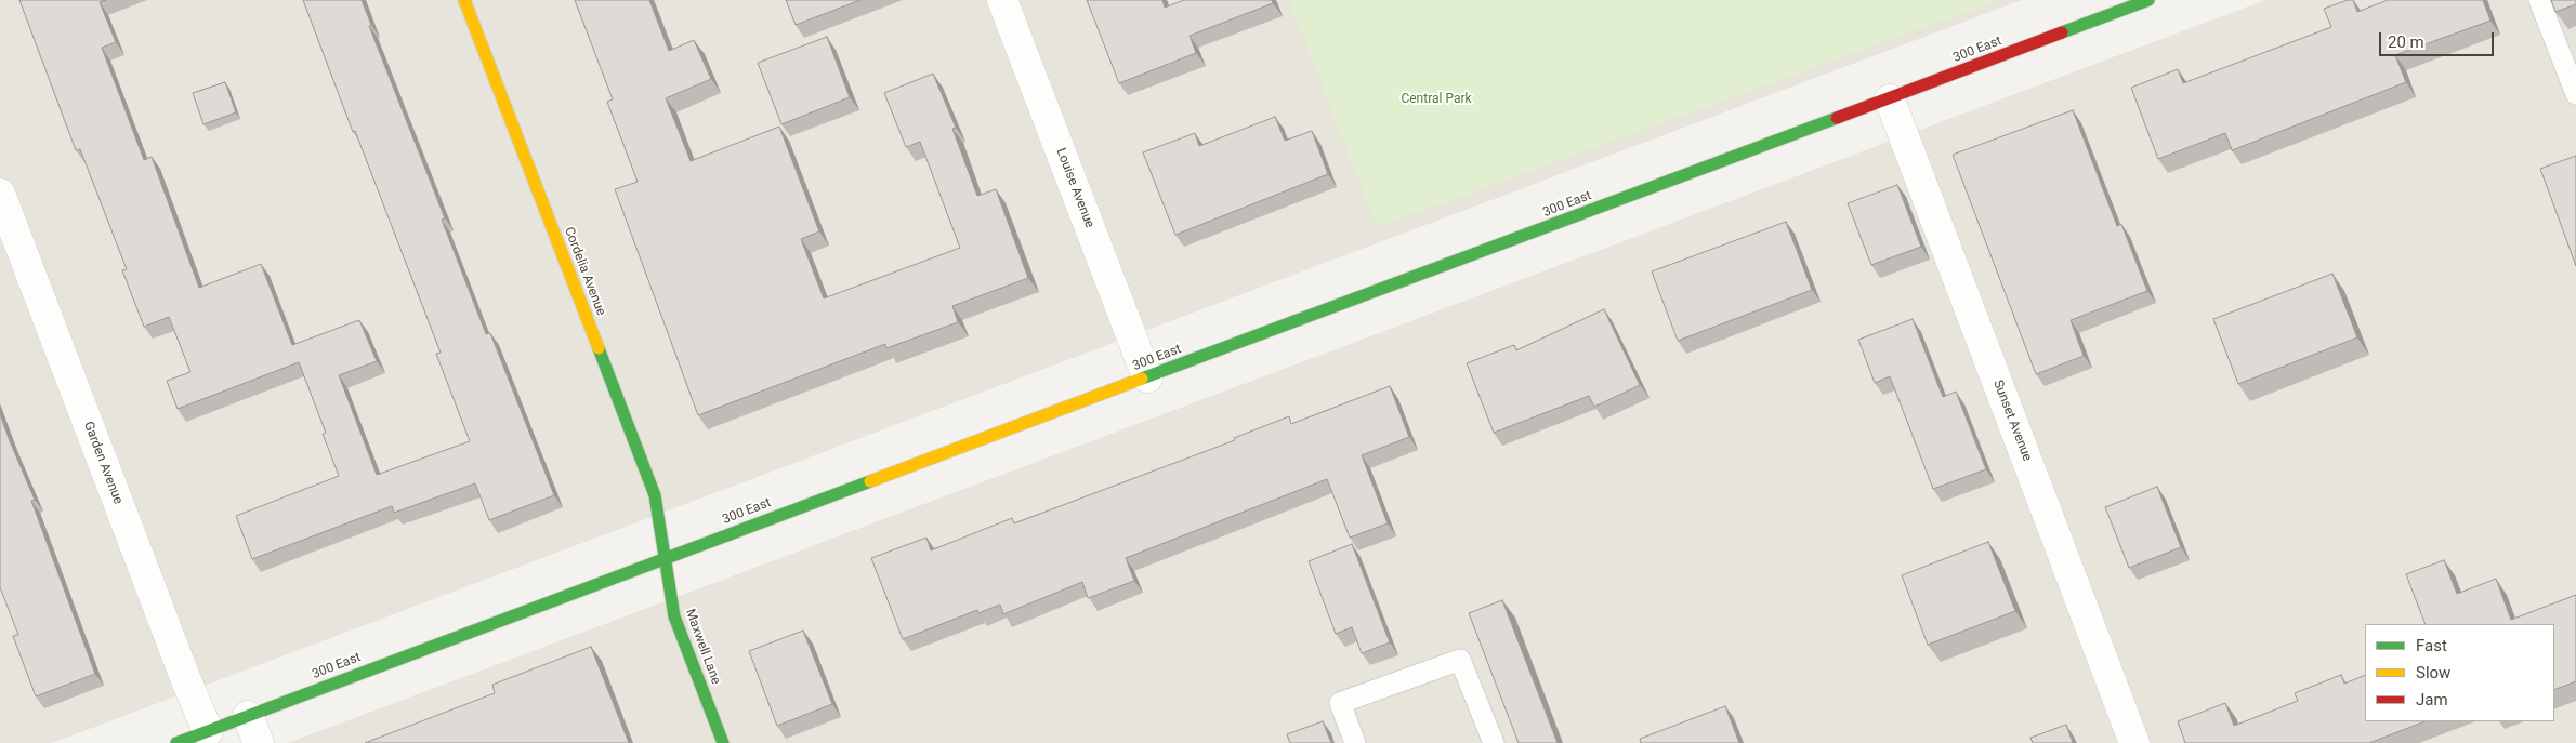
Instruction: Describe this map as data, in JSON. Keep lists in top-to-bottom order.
{
  "streets": {
    "street": [
      "300 East",
      "Louise Avenue",
      "Cordelia Avenue",
      "Sunset Avenue",
      "Garden Avenue",
      "Maxwell Lane"
    ]
  },
  "crossings": [
    ["300 East", "Louise Avenue"],
    ["300 East", "Cordelia Avenue"],
    ["300 East", "Sunset Avenue"],
    ["300 East", "Garden Avenue"],
    ["300 East", "Maxwell Lane"],
    ["Cordelia Avenue", "Maxwell Lane"]
  ],
  "parks": ["Central Park"],
  "legend": ["Fast", "Slow", "Jam"],
  "scale_bar": "20 m"
}
